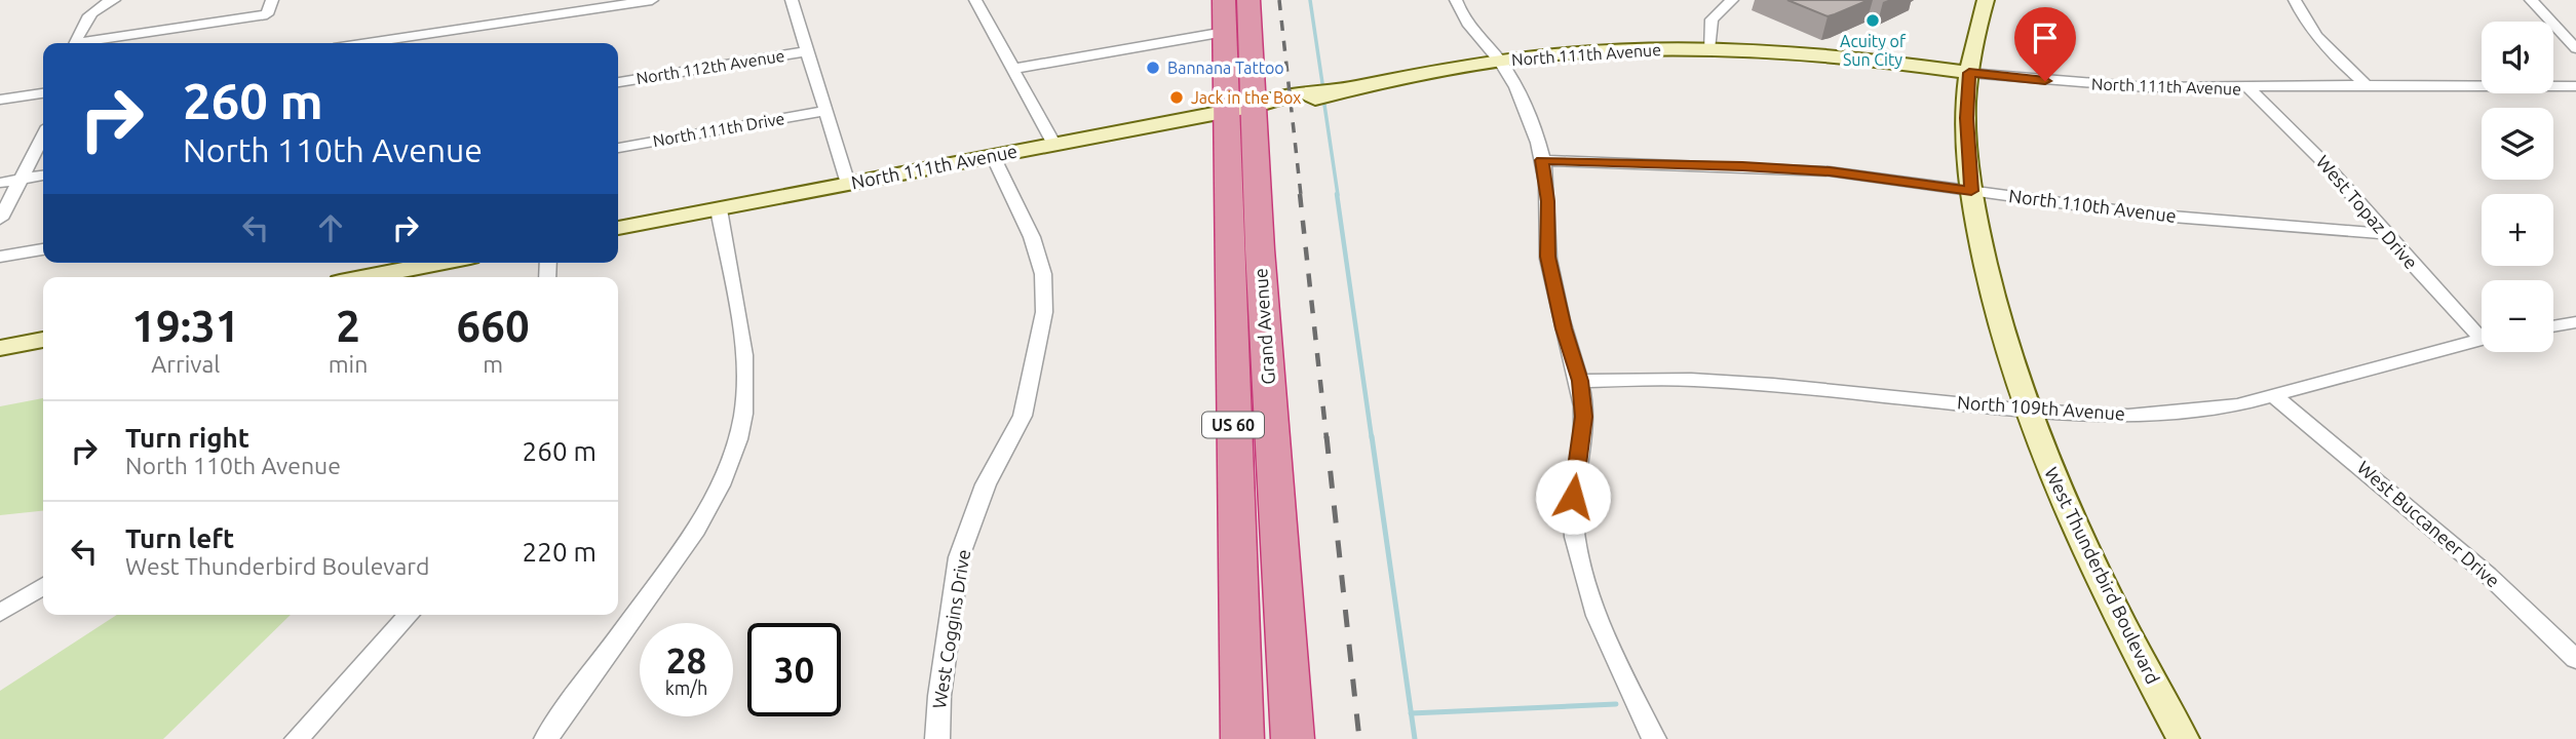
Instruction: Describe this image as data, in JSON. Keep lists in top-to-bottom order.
{
  "streets": {
    "highway": ["Grand Avenue", "US 60"],
    "street": [
      "North 111th Avenue",
      "North 112th Avenue",
      "North 111th Drive",
      "North 110th Avenue",
      "West Topaz Drive",
      "North 109th Avenue",
      "West Buccaneer Drive",
      "West Thunderbird Boulevard",
      "West Coggins Drive"
    ]
  },
  "crossings": [
    ["North 111th Avenue", "West Topaz Drive"],
    ["North 111th Avenue", "Grand Avenue"],
    ["North 111th Avenue", "West Thunderbird Boulevard"],
    ["North 111th Avenue", "West Coggins Drive"],
    ["North 110th Avenue", "West Topaz Drive"],
    ["North 110th Avenue", "West Thunderbird Boulevard"],
    ["North 109th Avenue", "West Buccaneer Drive"],
    ["North 109th Avenue", "West Thunderbird Boulevard"]
  ],
  "places": ["Acuity of Sun City", "Bannana Tattoo", "Jack in the Box"],
  "page": {
    "map_buttons": ["+", "−"],
    "turn": ["260 m", "North 110th Avenue"],
    "eta": [
      "19:31",
      "Arrival",
      "2",
      "min",
      "660",
      "m"
    ],
    "list": [
      {
        "name": "Turn right",
        "note": "North 110th Avenue",
        "value": "260 m"
      },
      {
        "name": "Turn left",
        "note": "West Thunderbird Boulevard",
        "value": "220 m"
      }
    ],
    "speed": "28 km/h",
    "limit": "30"
  }
}
